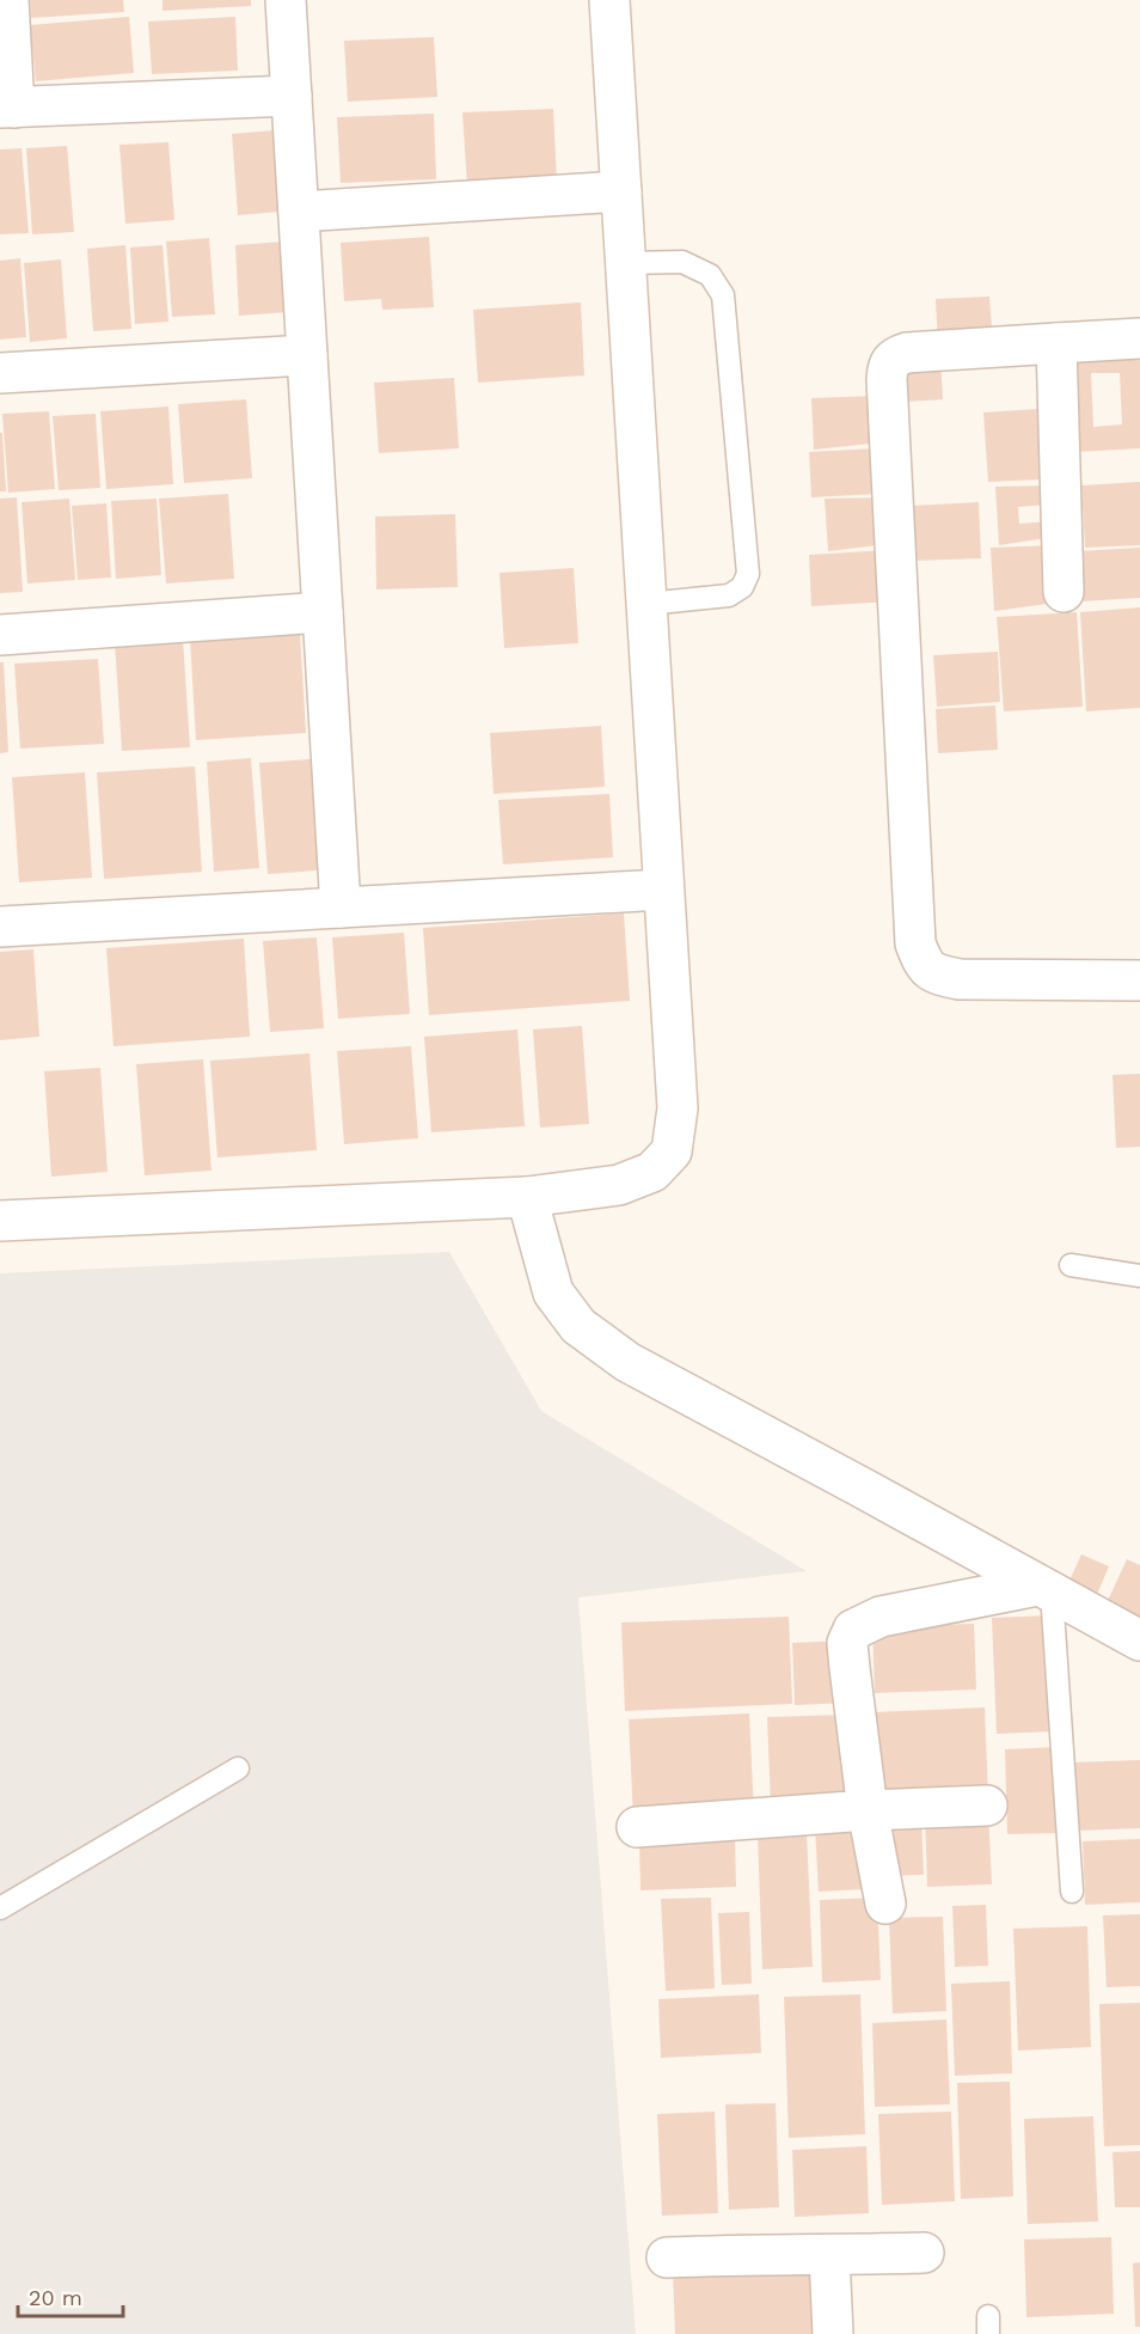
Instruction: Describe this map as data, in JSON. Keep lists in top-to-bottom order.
{
  "scale_bar": "20 m"
}
